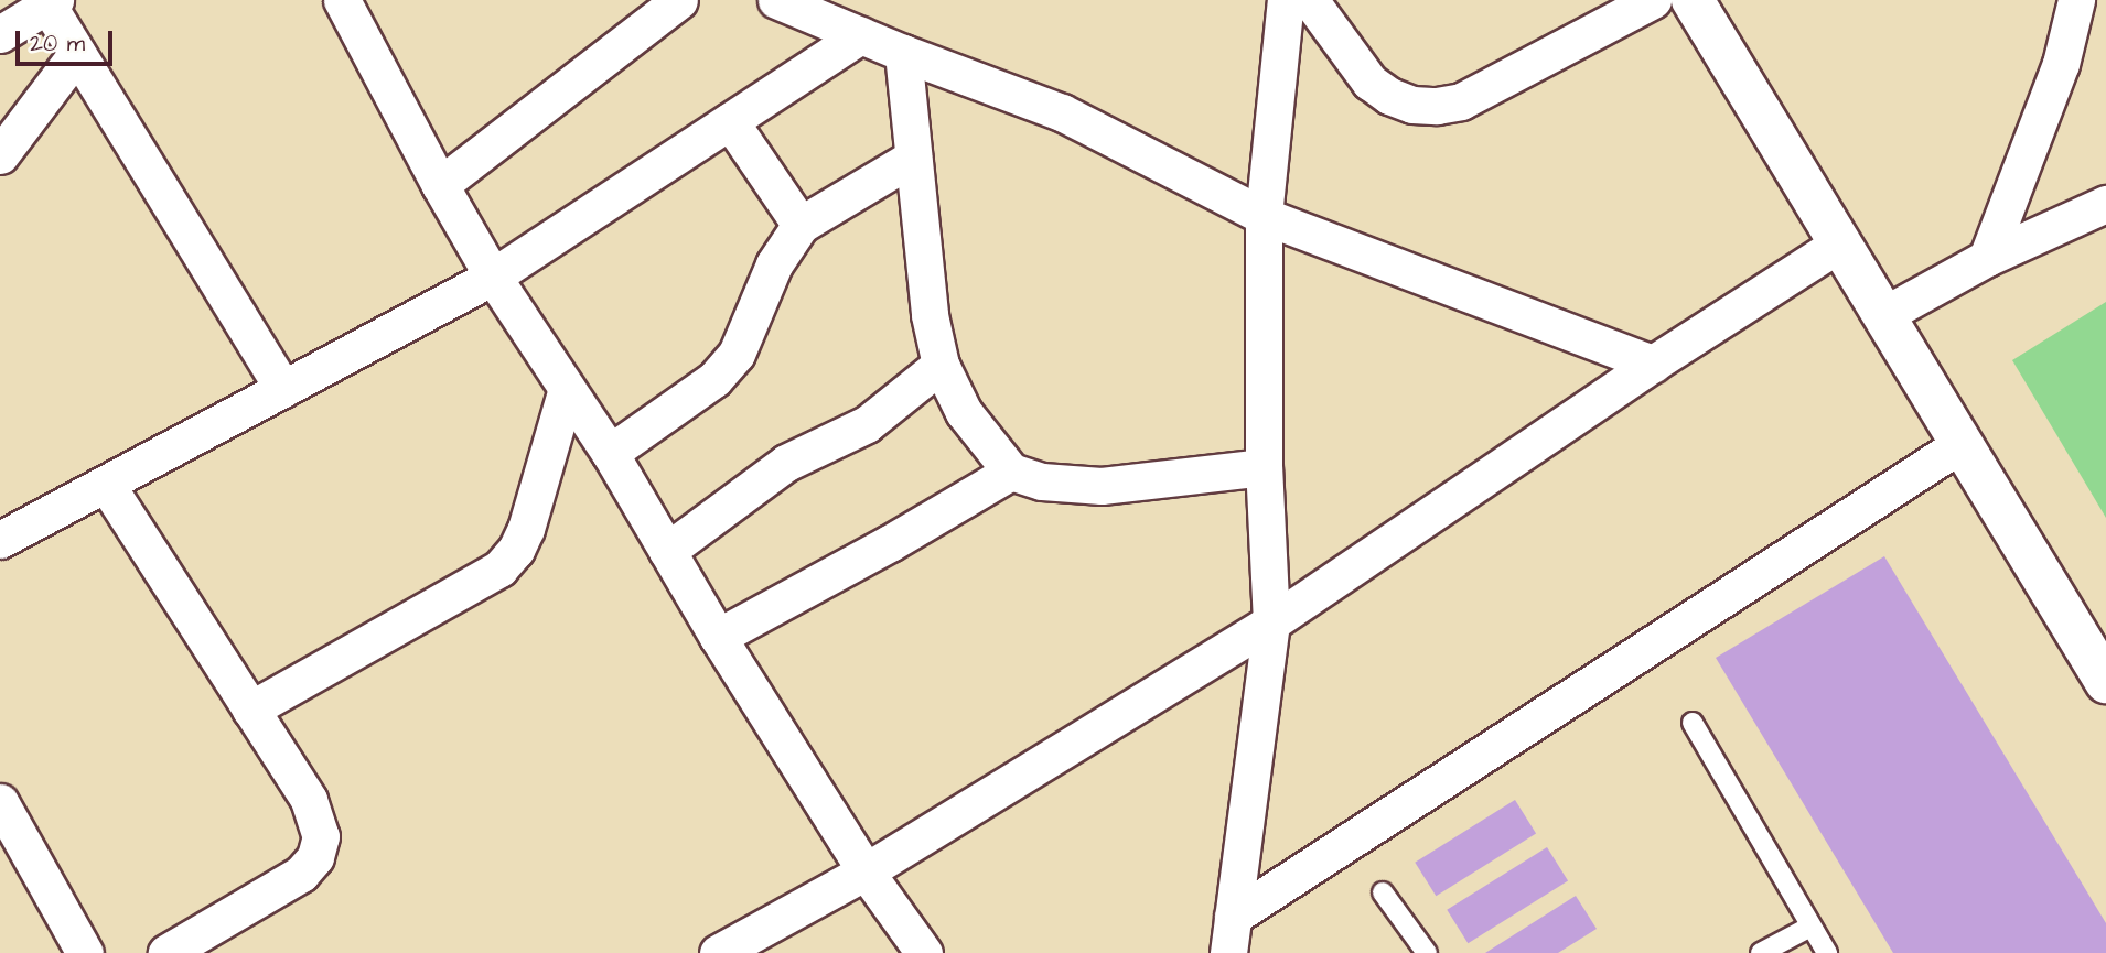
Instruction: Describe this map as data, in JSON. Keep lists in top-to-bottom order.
{
  "scale_bar": "20 m"
}
